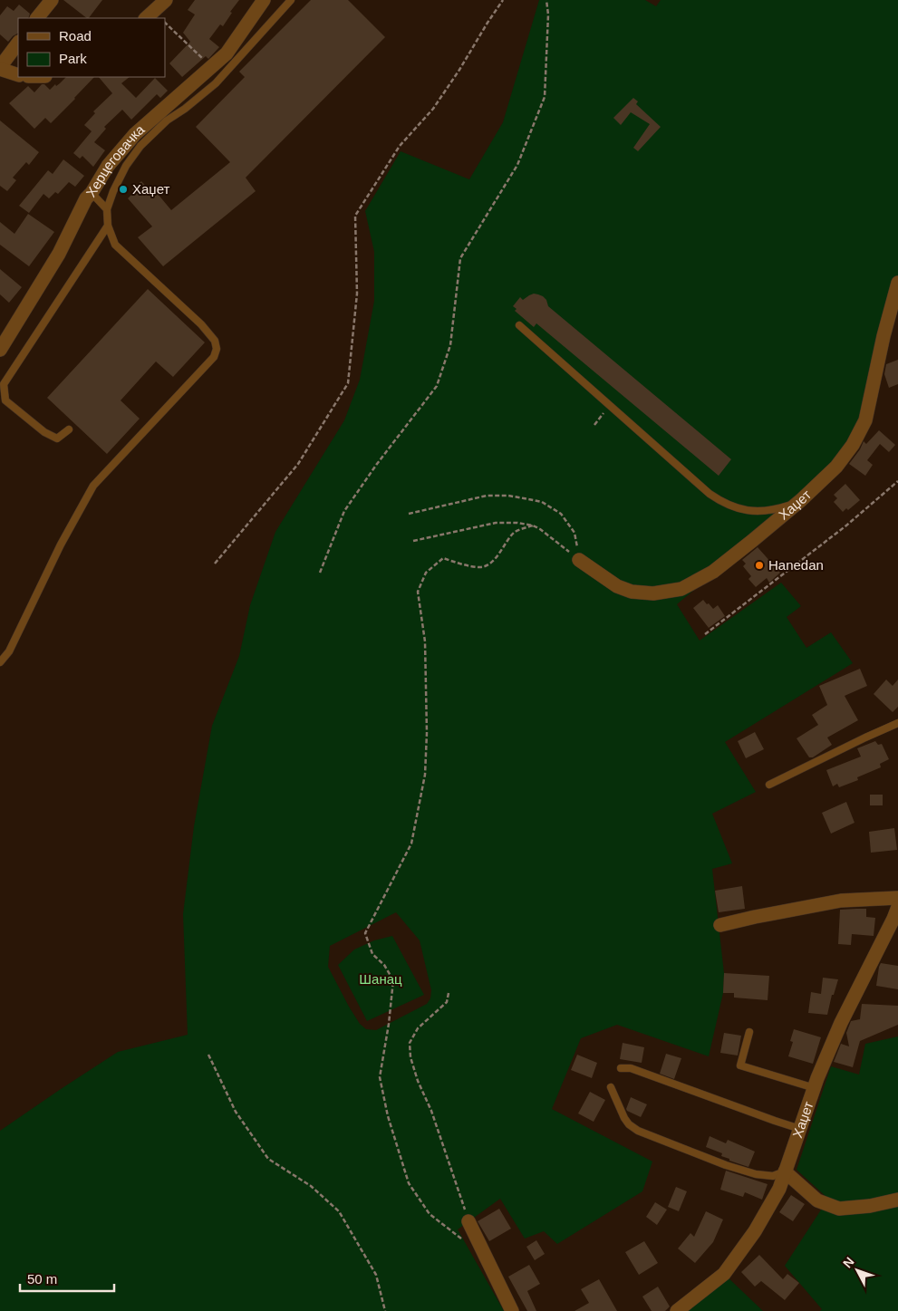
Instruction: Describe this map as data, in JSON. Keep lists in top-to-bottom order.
{
  "streets": {
    "street": ["Херцеговачка", "Хаџет"]
  },
  "parks": ["Шанац"],
  "places": ["Хаџет", "Hanedan"],
  "legend": ["Road", "Park"],
  "scale_bar": "50 m",
  "north": "top left"
}
